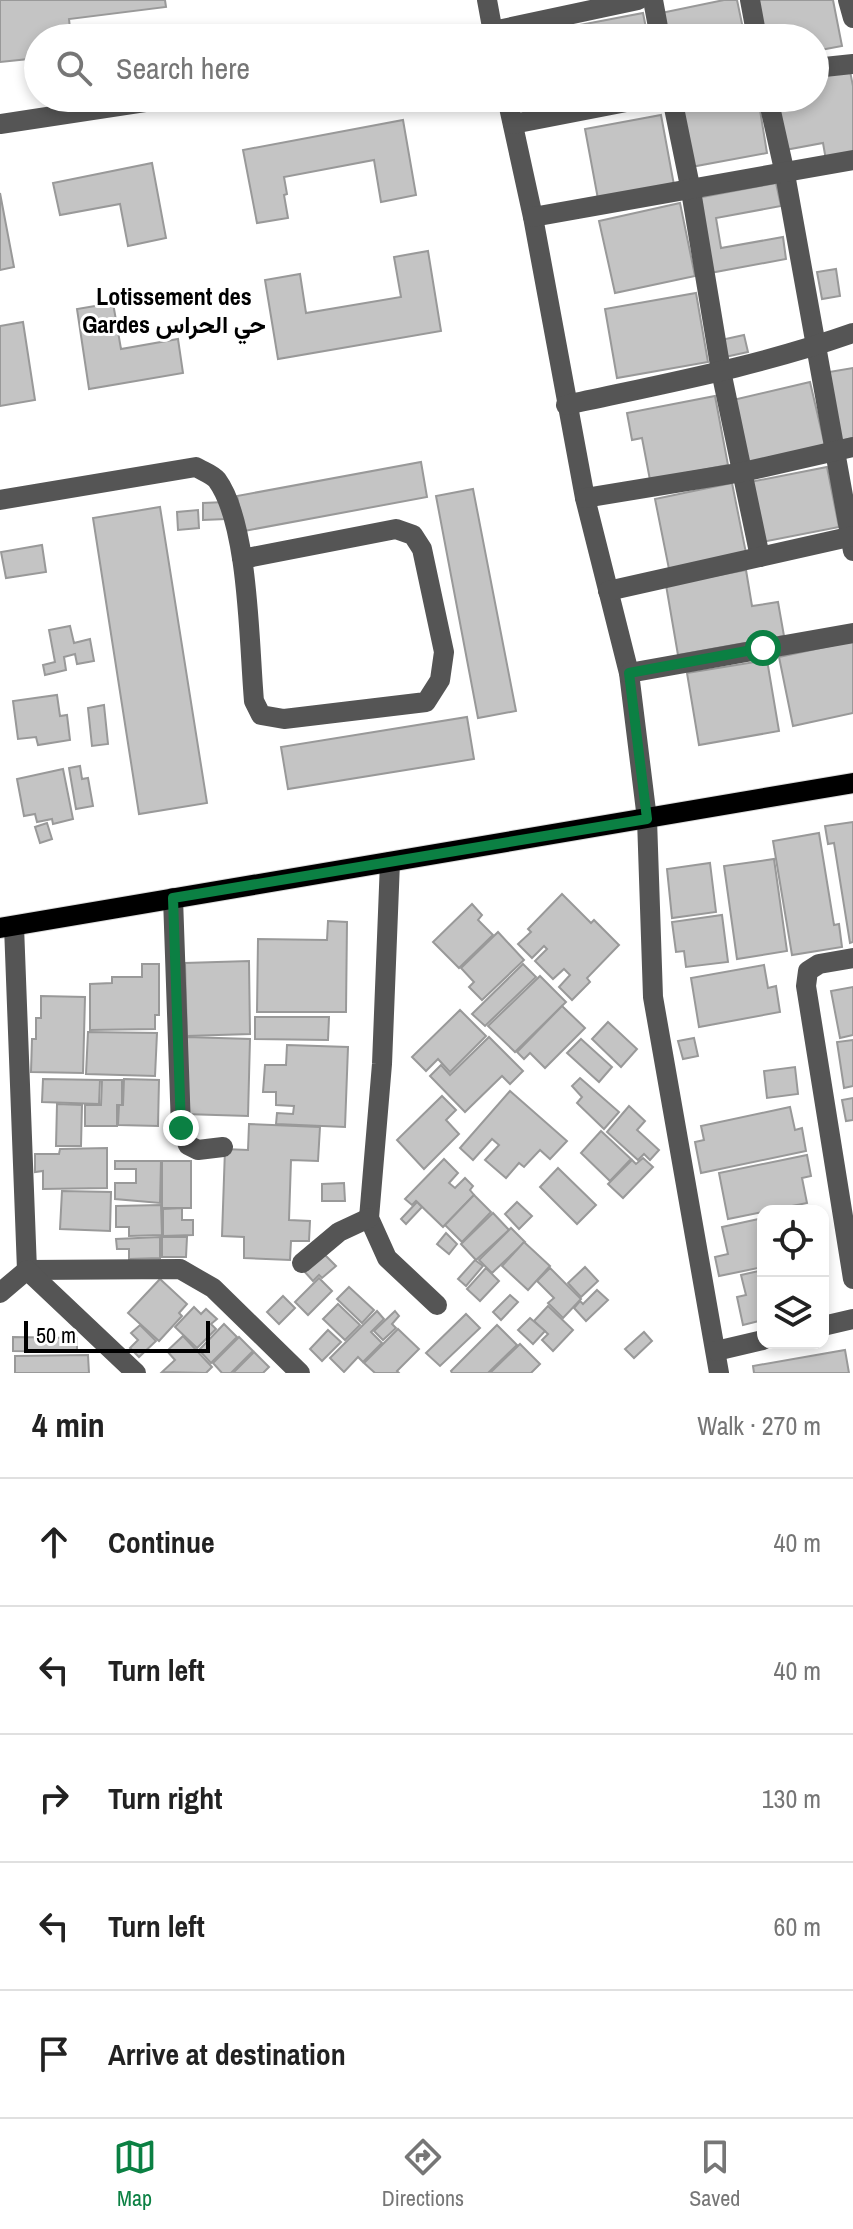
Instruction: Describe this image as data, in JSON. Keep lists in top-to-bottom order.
{
  "districts": ["Lotissement des Gardes حي الحراس"],
  "scale_bar": "50 m",
  "page": {
    "search": "Search here",
    "scale": "50 m",
    "heading": ["4 min", "Walk · 270 m"],
    "list": [
      ["Continue", "40 m"],
      ["Turn left", "40 m"],
      ["Turn right", "130 m"],
      ["Turn left", "60 m"],
      "Arrive at destination"
    ],
    "nav": ["Map", "Directions", "Saved"]
  }
}
